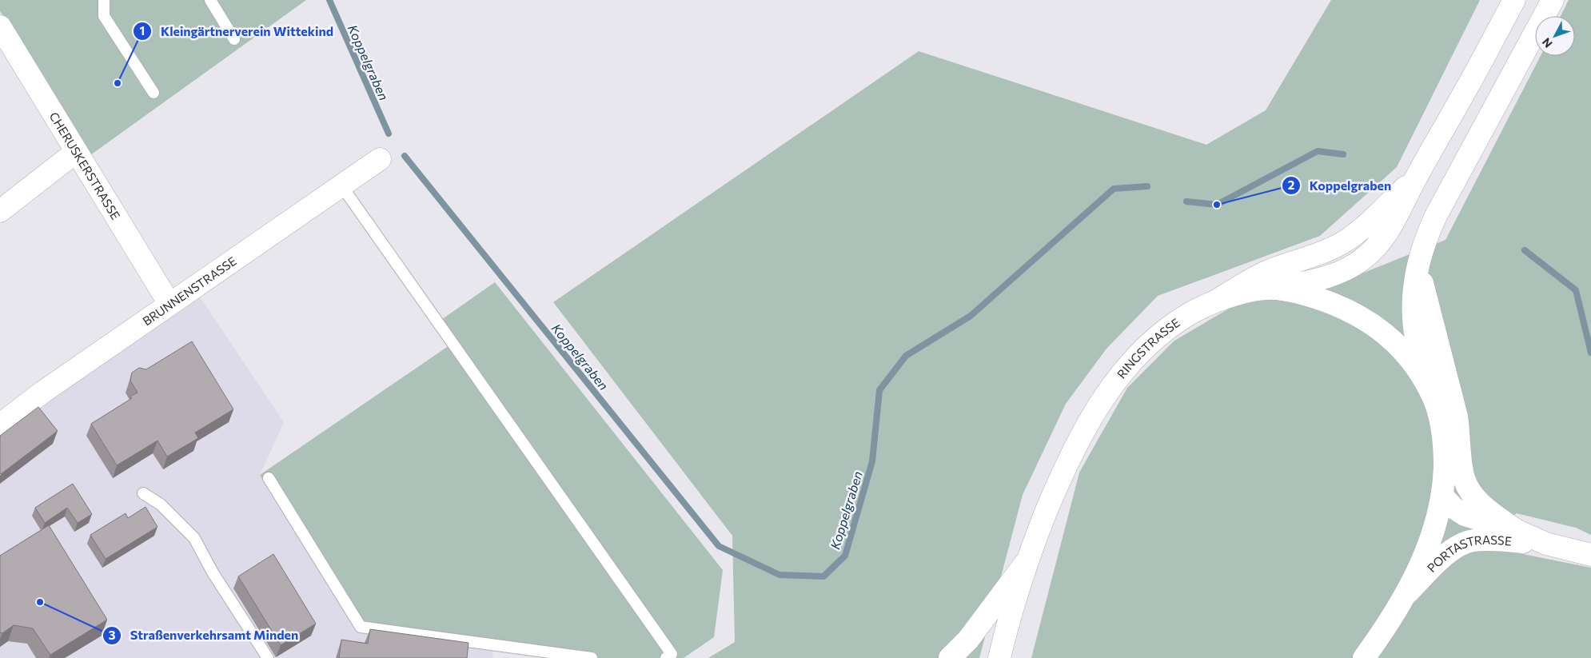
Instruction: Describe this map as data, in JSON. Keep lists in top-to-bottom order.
{
  "streets": {
    "main road": [
      "CHERUSKERSTRASSE",
      "BRUNNENSTRASSE",
      "RINGSTRASSE",
      "PORTASTRASSE"
    ]
  },
  "crossings": [
    ["CHERUSKERSTRASSE", "BRUNNENSTRASSE"]
  ],
  "water": ["Koppelgraben"],
  "places": ["Kleingärtnerverein Wittekind", "Koppelgraben", "Straßenverkehrsamt Minden"],
  "north": "bottom left"
}
